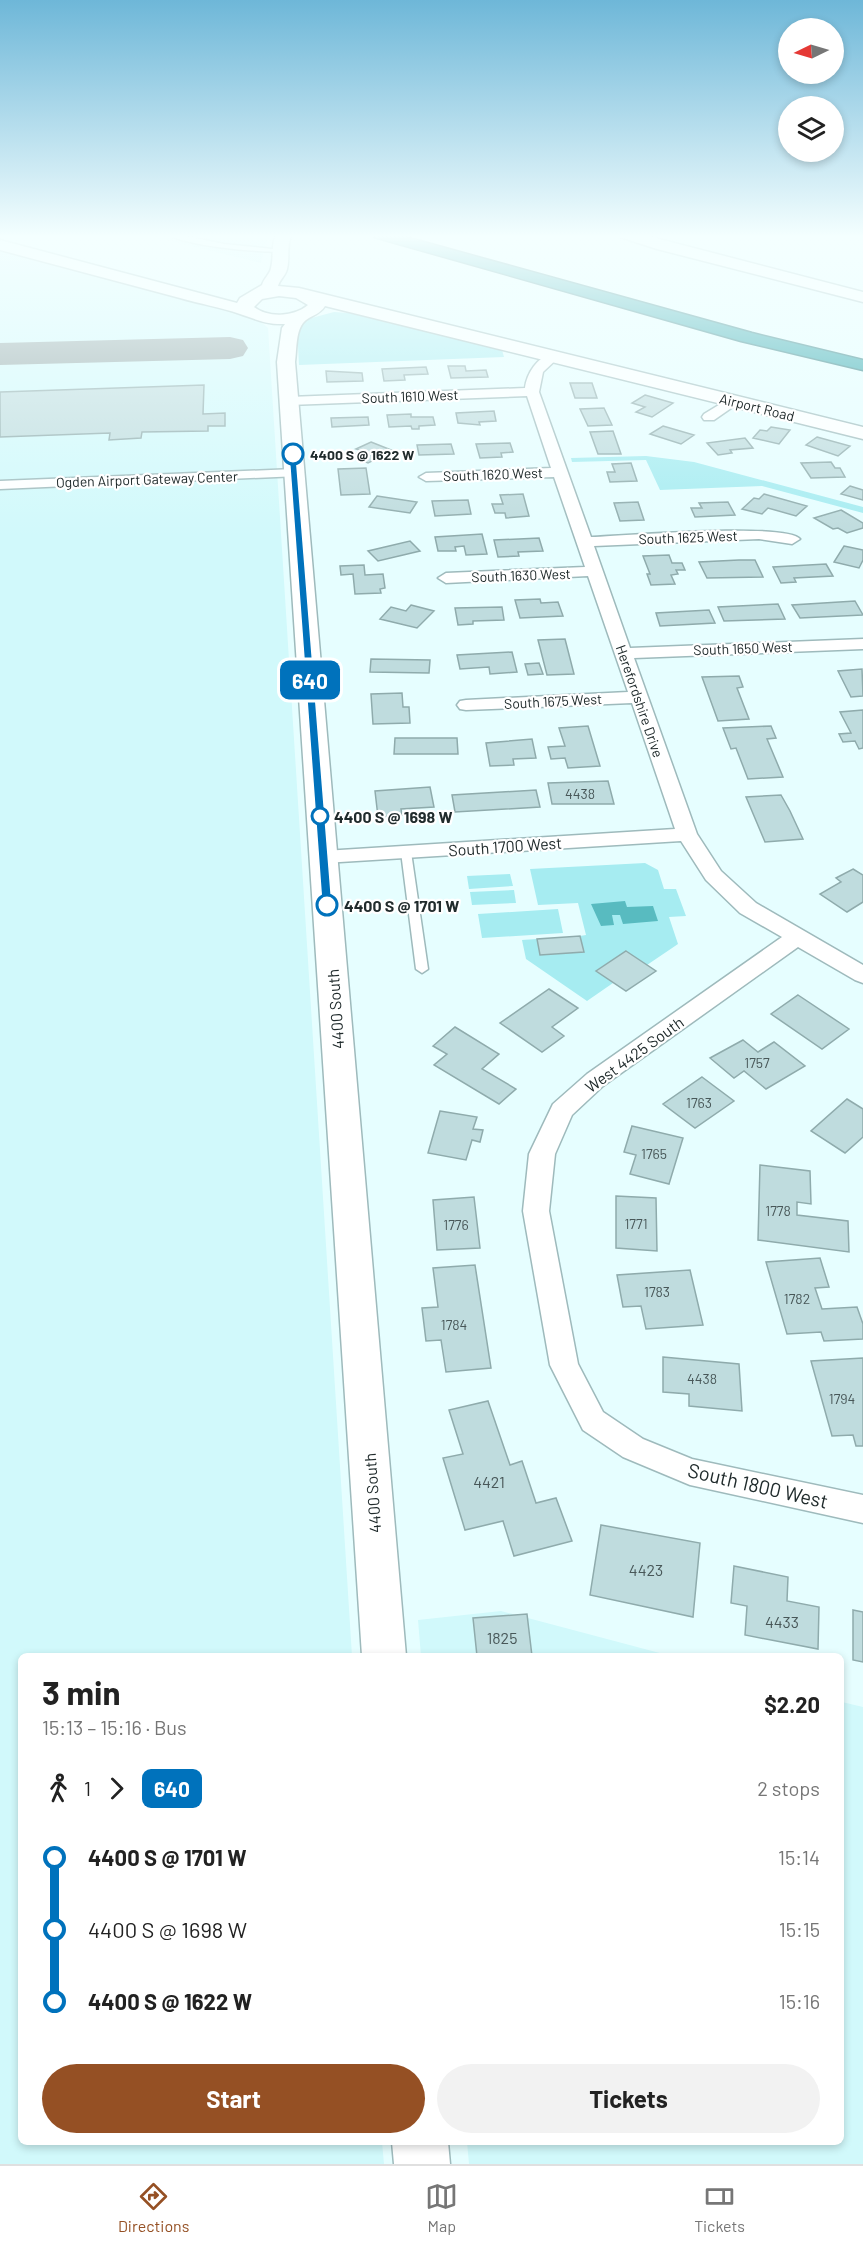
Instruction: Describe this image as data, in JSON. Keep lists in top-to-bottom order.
{
  "streets": {
    "street": [
      "South 1610 West",
      "Airport Road",
      "South 1620 West",
      "Ogden Airport Gateway Center",
      "South 1625 West",
      "South 1630 West",
      "South 1650 West",
      "South 1675 West",
      "Herefordshire Drive",
      "South 1700 West",
      "4400 South",
      "West 4425 South",
      "South 1800 West"
    ]
  },
  "crossings": [
    ["South 1610 West", "Herefordshire Drive"],
    ["South 1610 West", "4400 South"],
    ["South 1620 West", "Herefordshire Drive"],
    ["Ogden Airport Gateway Center", "4400 South"],
    ["South 1625 West", "Herefordshire Drive"],
    ["South 1630 West", "Herefordshire Drive"],
    ["South 1650 West", "Herefordshire Drive"],
    ["South 1675 West", "Herefordshire Drive"],
    ["Herefordshire Drive", "South 1700 West"],
    ["Herefordshire Drive", "West 4425 South"],
    ["South 1700 West", "4400 South"],
    ["West 4425 South", "South 1800 West"]
  ],
  "places": ["4400 S @ 1622 W", "4400 S @ 1698 W", "4400 S @ 1701 W"],
  "lines": ["bus line 640"],
  "house_numbers": [
    "4438",
    "1757",
    "1763",
    "1765",
    "1778",
    "1771",
    "1776",
    "1783",
    "1782",
    "1784",
    "4438",
    "1794",
    "4421",
    "4423",
    "4433",
    "1825"
  ],
  "north": "left",
  "page": {
    "on_map": "640",
    "heading": ["3 min", "15:13 – 15:16 · Bus", "$2.20"],
    "legs": ["1", "640", "2 stops"],
    "list": [
      {
        "name": "4400 S @ 1701 W",
        "value": "15:14"
      },
      {
        "name": "4400 S @ 1698 W",
        "value": "15:15"
      },
      {
        "name": "4400 S @ 1622 W",
        "value": "15:16"
      }
    ],
    "buttons": ["Start", "Tickets"],
    "tabs": ["Directions", "Map", "Tickets"]
  }
}
